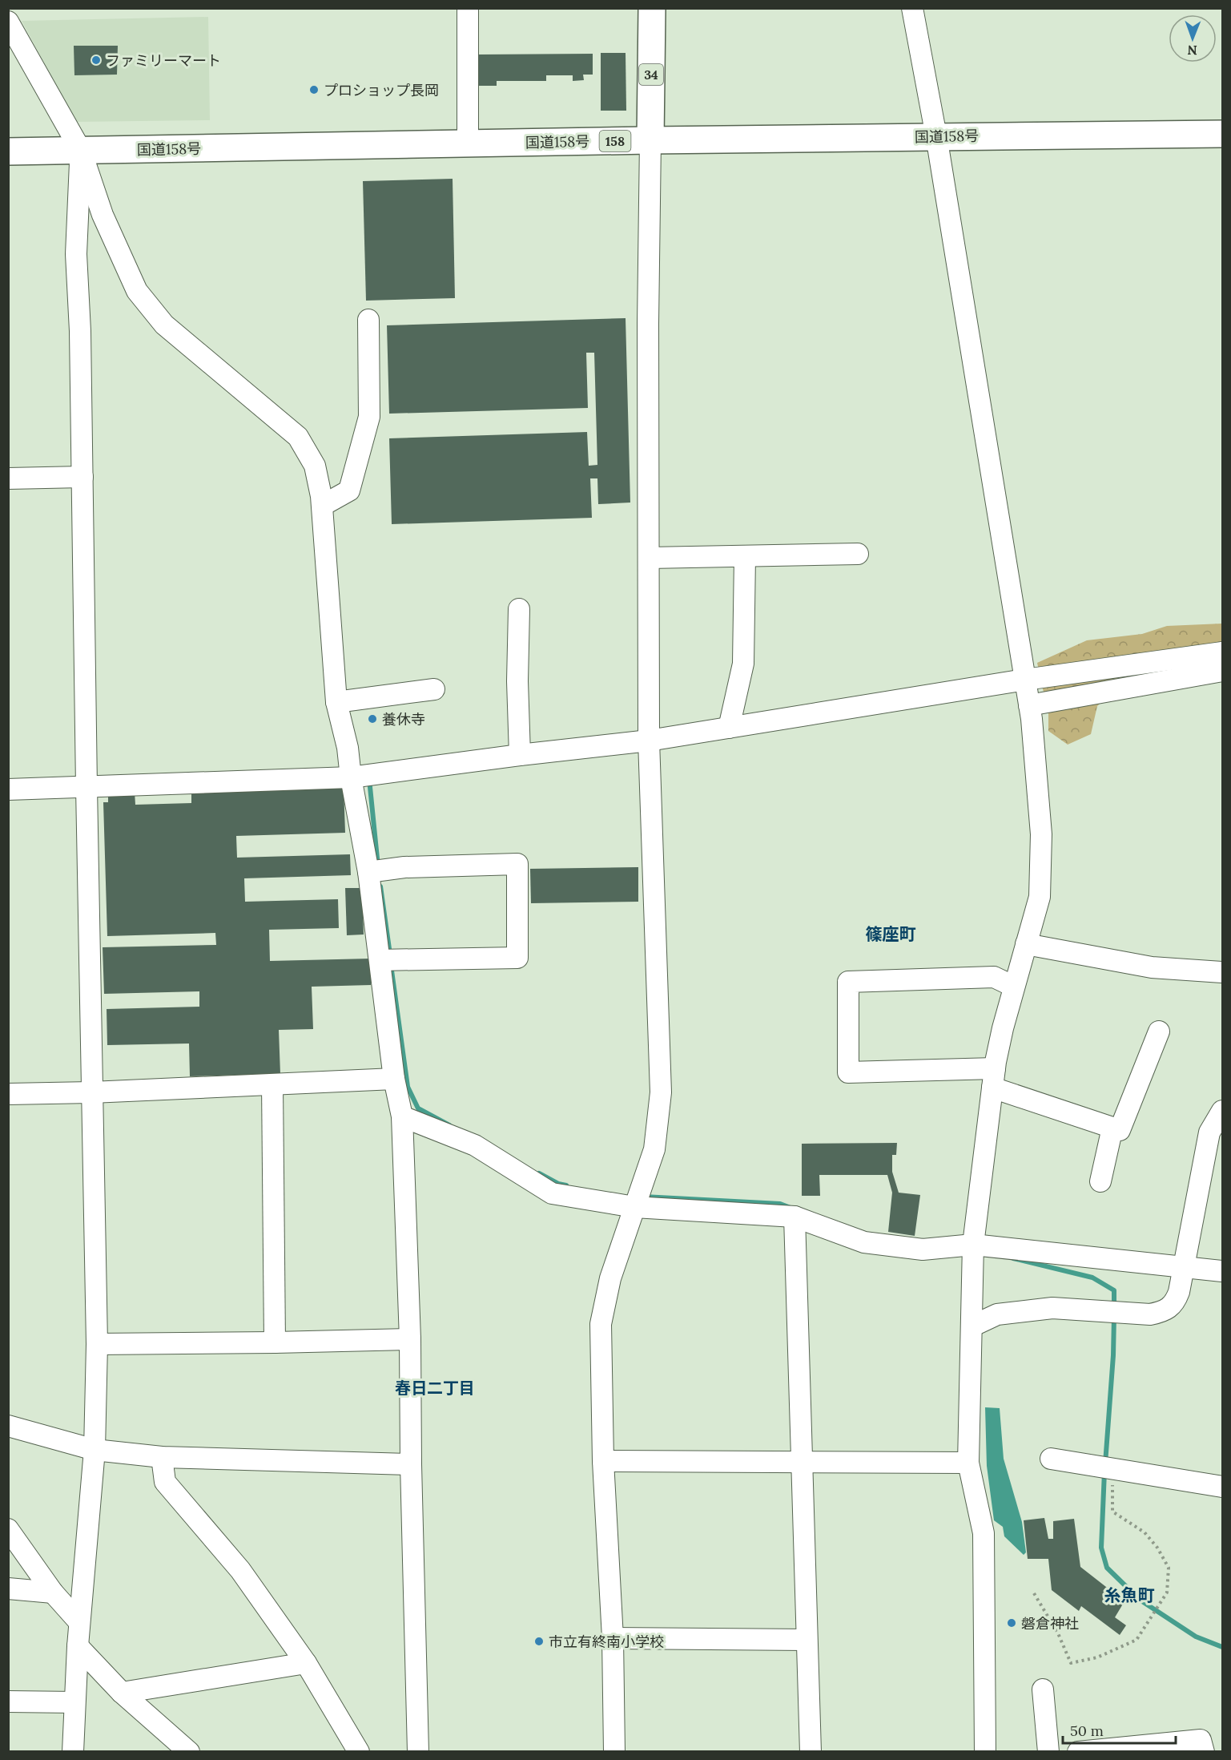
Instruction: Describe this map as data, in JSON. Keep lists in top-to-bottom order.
{
  "streets": {
    "main road": ["34", "国道158号", "158"]
  },
  "crossings": [
    ["34", "国道158号"]
  ],
  "districts": ["篠座町", "春日二丁目", "糸魚町"],
  "places": [
    "ファミリーマート",
    "プロショップ長岡",
    "養休寺",
    "磐倉神社",
    "市立有終南小学校"
  ],
  "scale_bar": "50 m",
  "north": "bottom"
}
